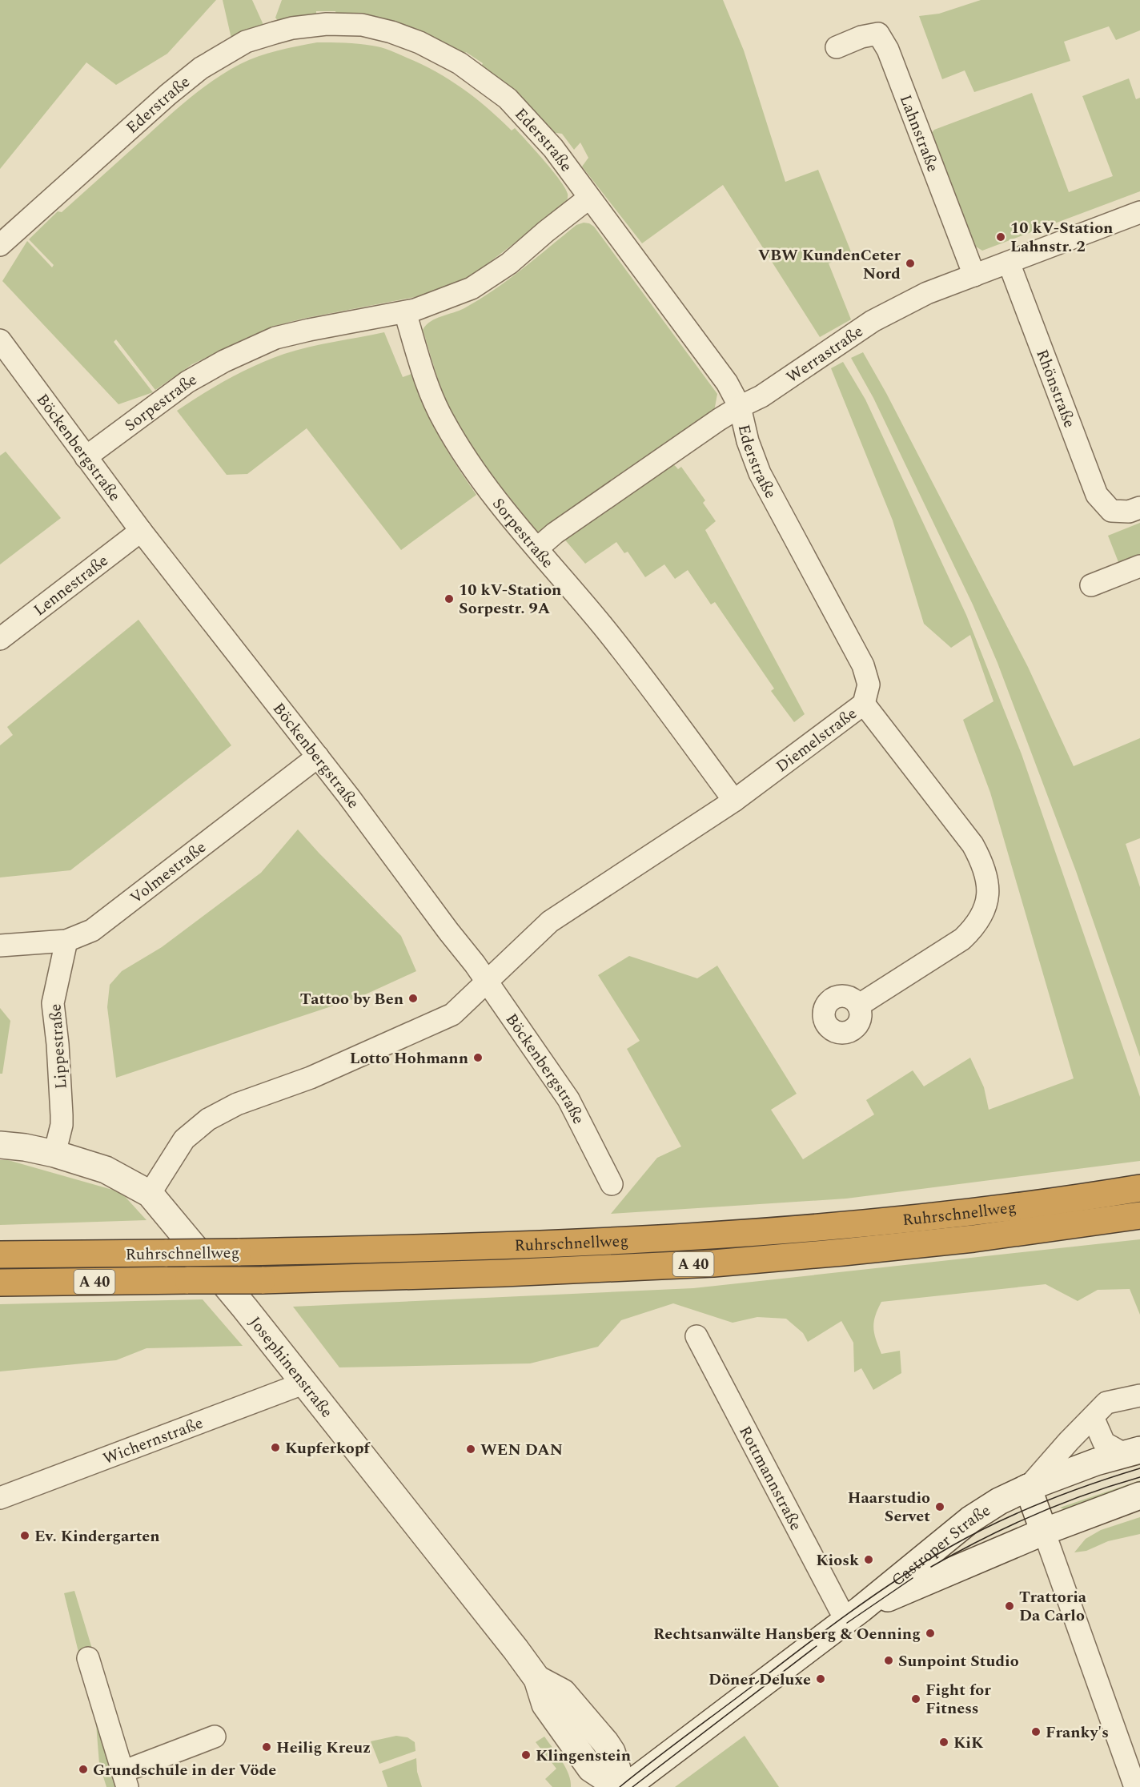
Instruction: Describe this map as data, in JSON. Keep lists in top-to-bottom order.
{
  "streets": {
    "highway": ["Ruhrschnellweg", "A 40"],
    "street": [
      "Ederstraße",
      "Lahnstraße",
      "Werrastraße",
      "Rhönstraße",
      "Sorpestraße",
      "Böckenbergstraße",
      "Lennestraße",
      "Diemelstraße",
      "Volmestraße",
      "Lippestraße",
      "Josephinenstraße",
      "Wichernstraße",
      "Rottmannstraße",
      "Castroper Straße"
    ]
  },
  "crossings": [
    ["Ederstraße", "Werrastraße"],
    ["Ederstraße", "Sorpestraße"],
    ["Ederstraße", "Diemelstraße"],
    ["Lahnstraße", "Werrastraße"],
    ["Werrastraße", "Rhönstraße"],
    ["Werrastraße", "Sorpestraße"],
    ["Sorpestraße", "Böckenbergstraße"],
    ["Sorpestraße", "Diemelstraße"],
    ["Böckenbergstraße", "Lennestraße"],
    ["Böckenbergstraße", "Diemelstraße"],
    ["Böckenbergstraße", "Volmestraße"],
    ["Volmestraße", "Lippestraße"],
    ["Lippestraße", "Josephinenstraße"],
    ["Josephinenstraße", "Wichernstraße"],
    ["Rottmannstraße", "Castroper Straße"]
  ],
  "places": [
    "10 kV-Station Lahnstr. 2",
    "VBW KundenCeter Nord",
    "10 kV-Station Sorpestr. 9A",
    "Tattoo by Ben",
    "Lotto Hohmann",
    "Kupferkopf",
    "WEN DAN",
    "Haarstudio Servet",
    "Ev. Kindergarten",
    "Kiosk",
    "Trattoria Da Carlo",
    "Rechtsanwälte Hansberg & Oenning",
    "Sunpoint Studio",
    "Döner Deluxe",
    "Fight for Fitness",
    "Franky's",
    "KiK",
    "Heilig Kreuz",
    "Klingenstein",
    "Grundschule in der Vöde"
  ]
}
